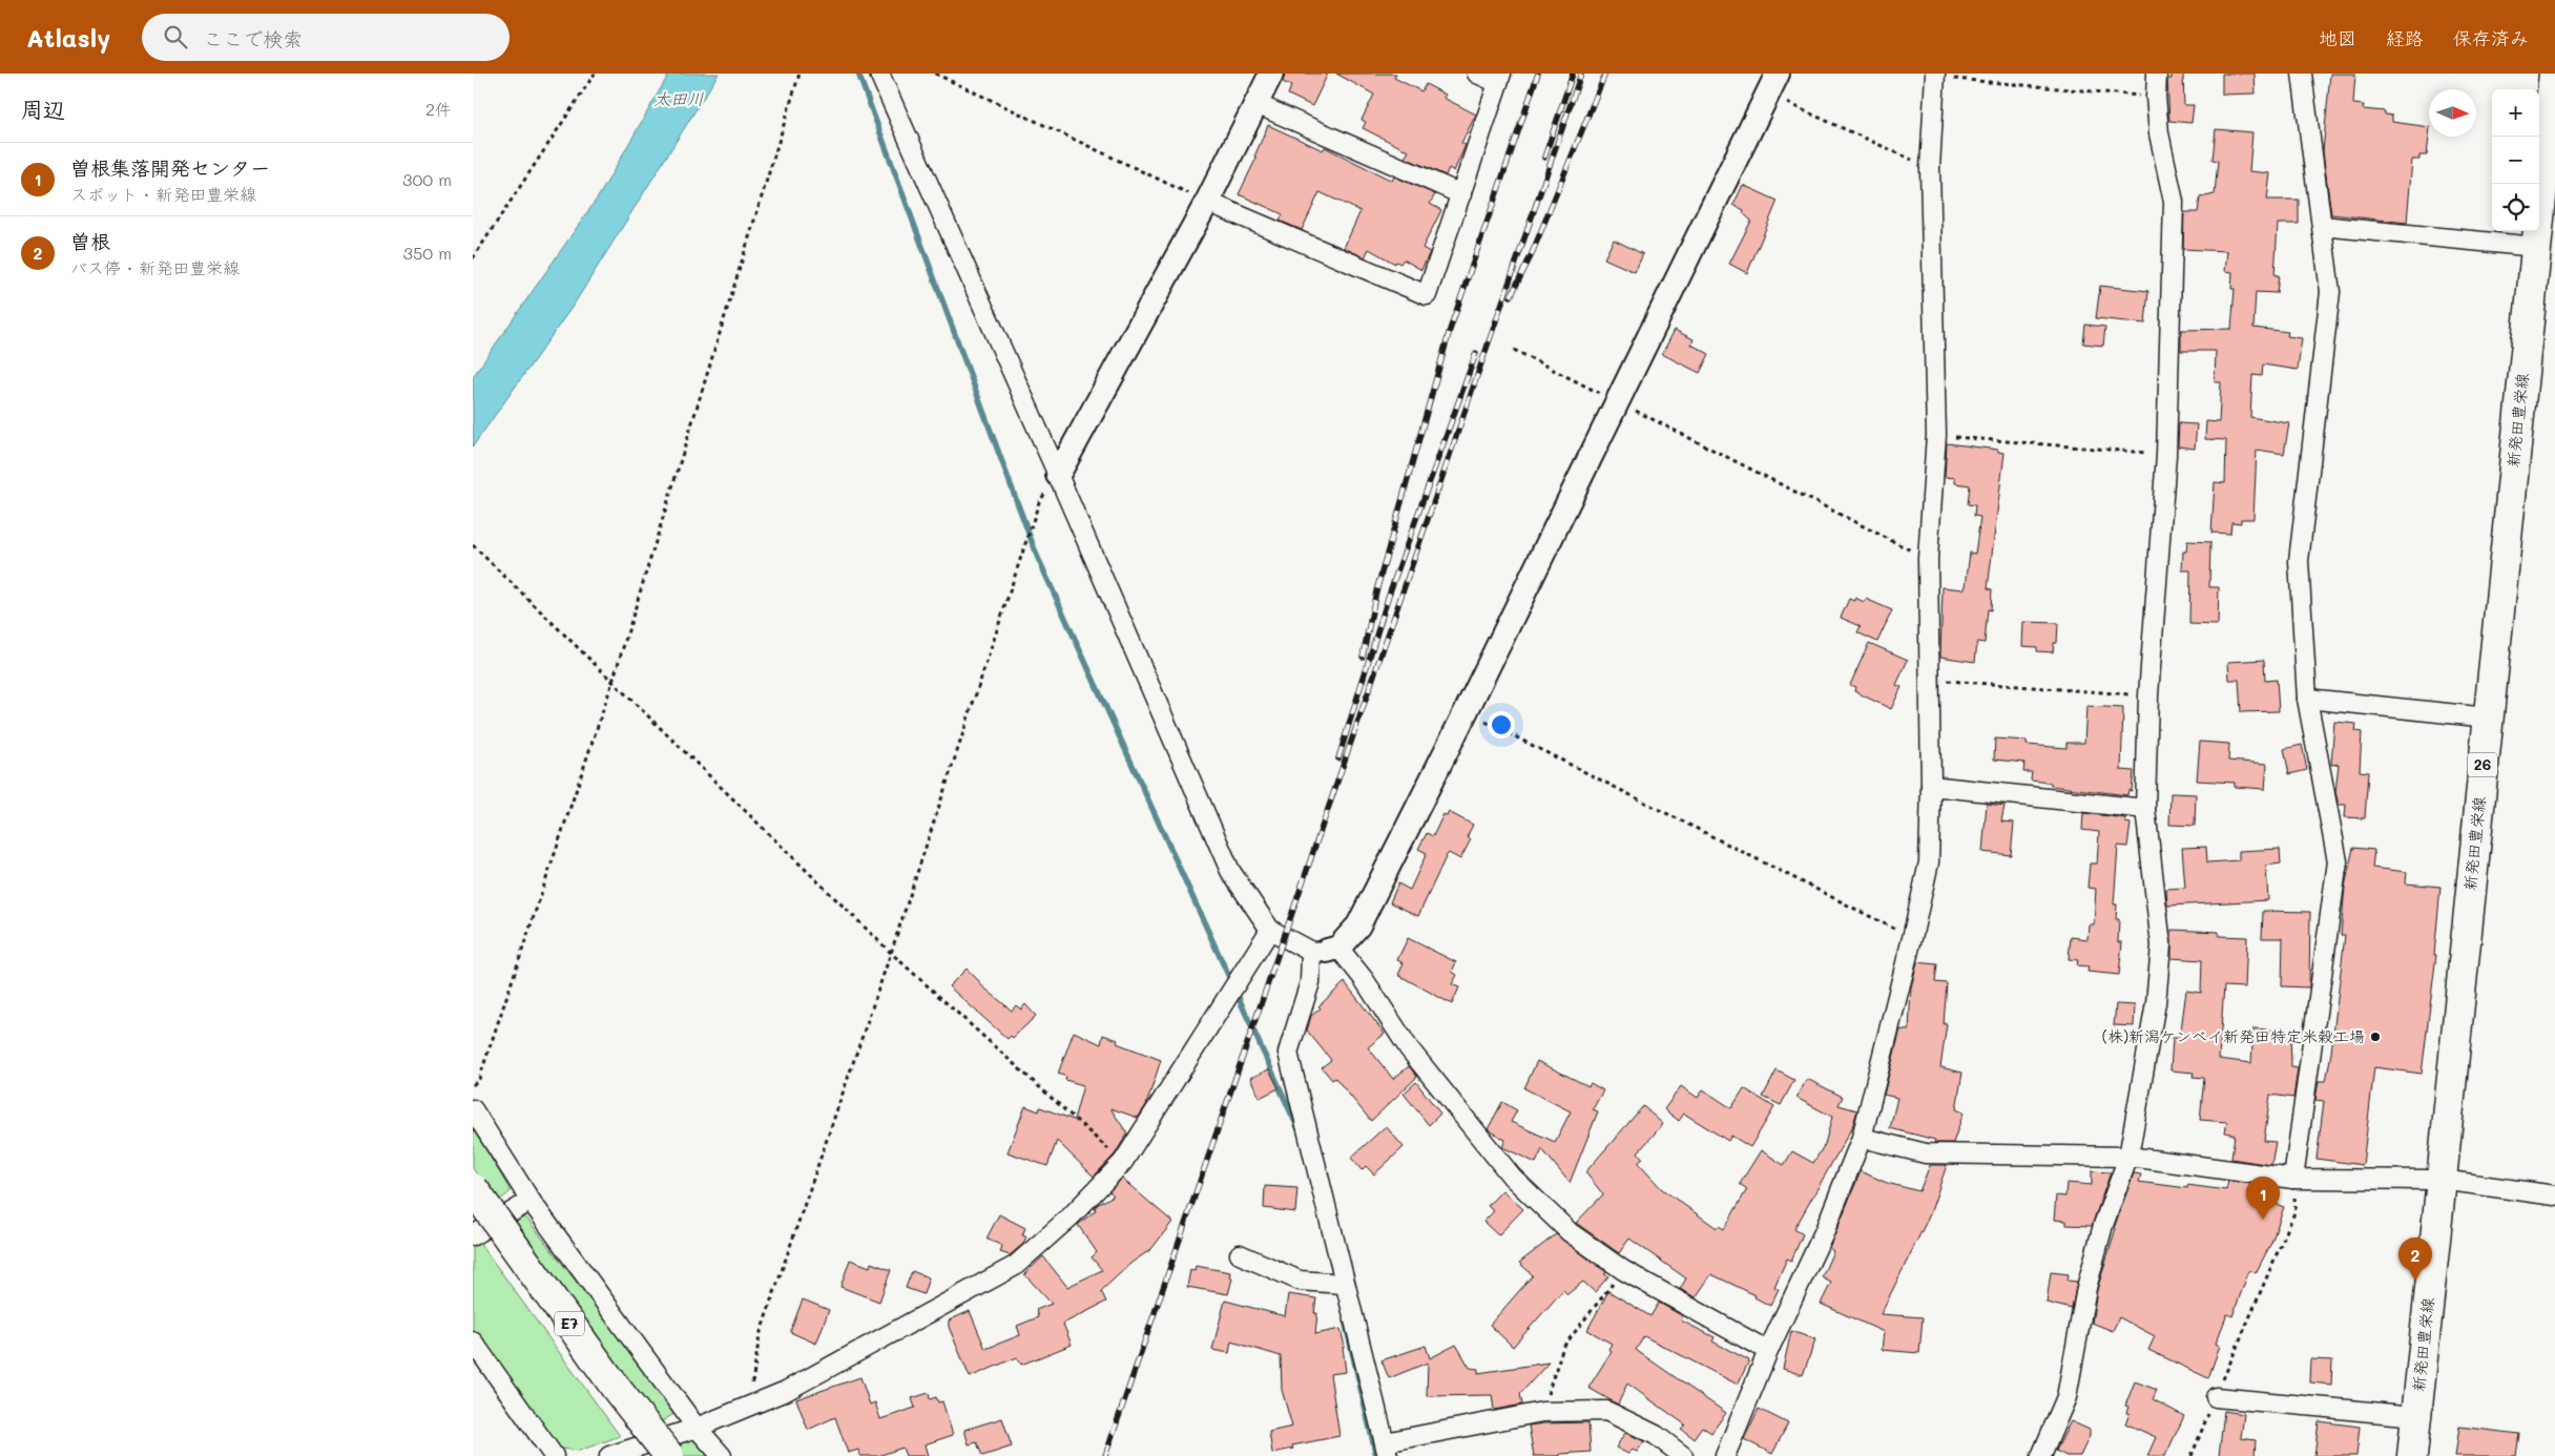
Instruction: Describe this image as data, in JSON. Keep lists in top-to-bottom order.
{
  "streets": {
    "main road": ["新発田豊栄線", "26", "E7"]
  },
  "water": ["太田川"],
  "places": ["(株)新潟ケンベイ新発田特定米穀工場"],
  "north": "right",
  "page": {
    "header": "Atlasly",
    "search": "ここで検索",
    "nav": ["地図", "経路", "保存済み"],
    "heading": ["周辺", "2件"],
    "map_buttons": ["+", "−"],
    "list": [
      {
        "mark": "1",
        "name": "曽根集落開発センター",
        "note": "スポット · 新発田豊栄線",
        "value": "300 m"
      },
      {
        "mark": "2",
        "name": "曽根",
        "note": "バス停 · 新発田豊栄線",
        "value": "350 m"
      }
    ],
    "pins": ["1", "2"]
  }
}
